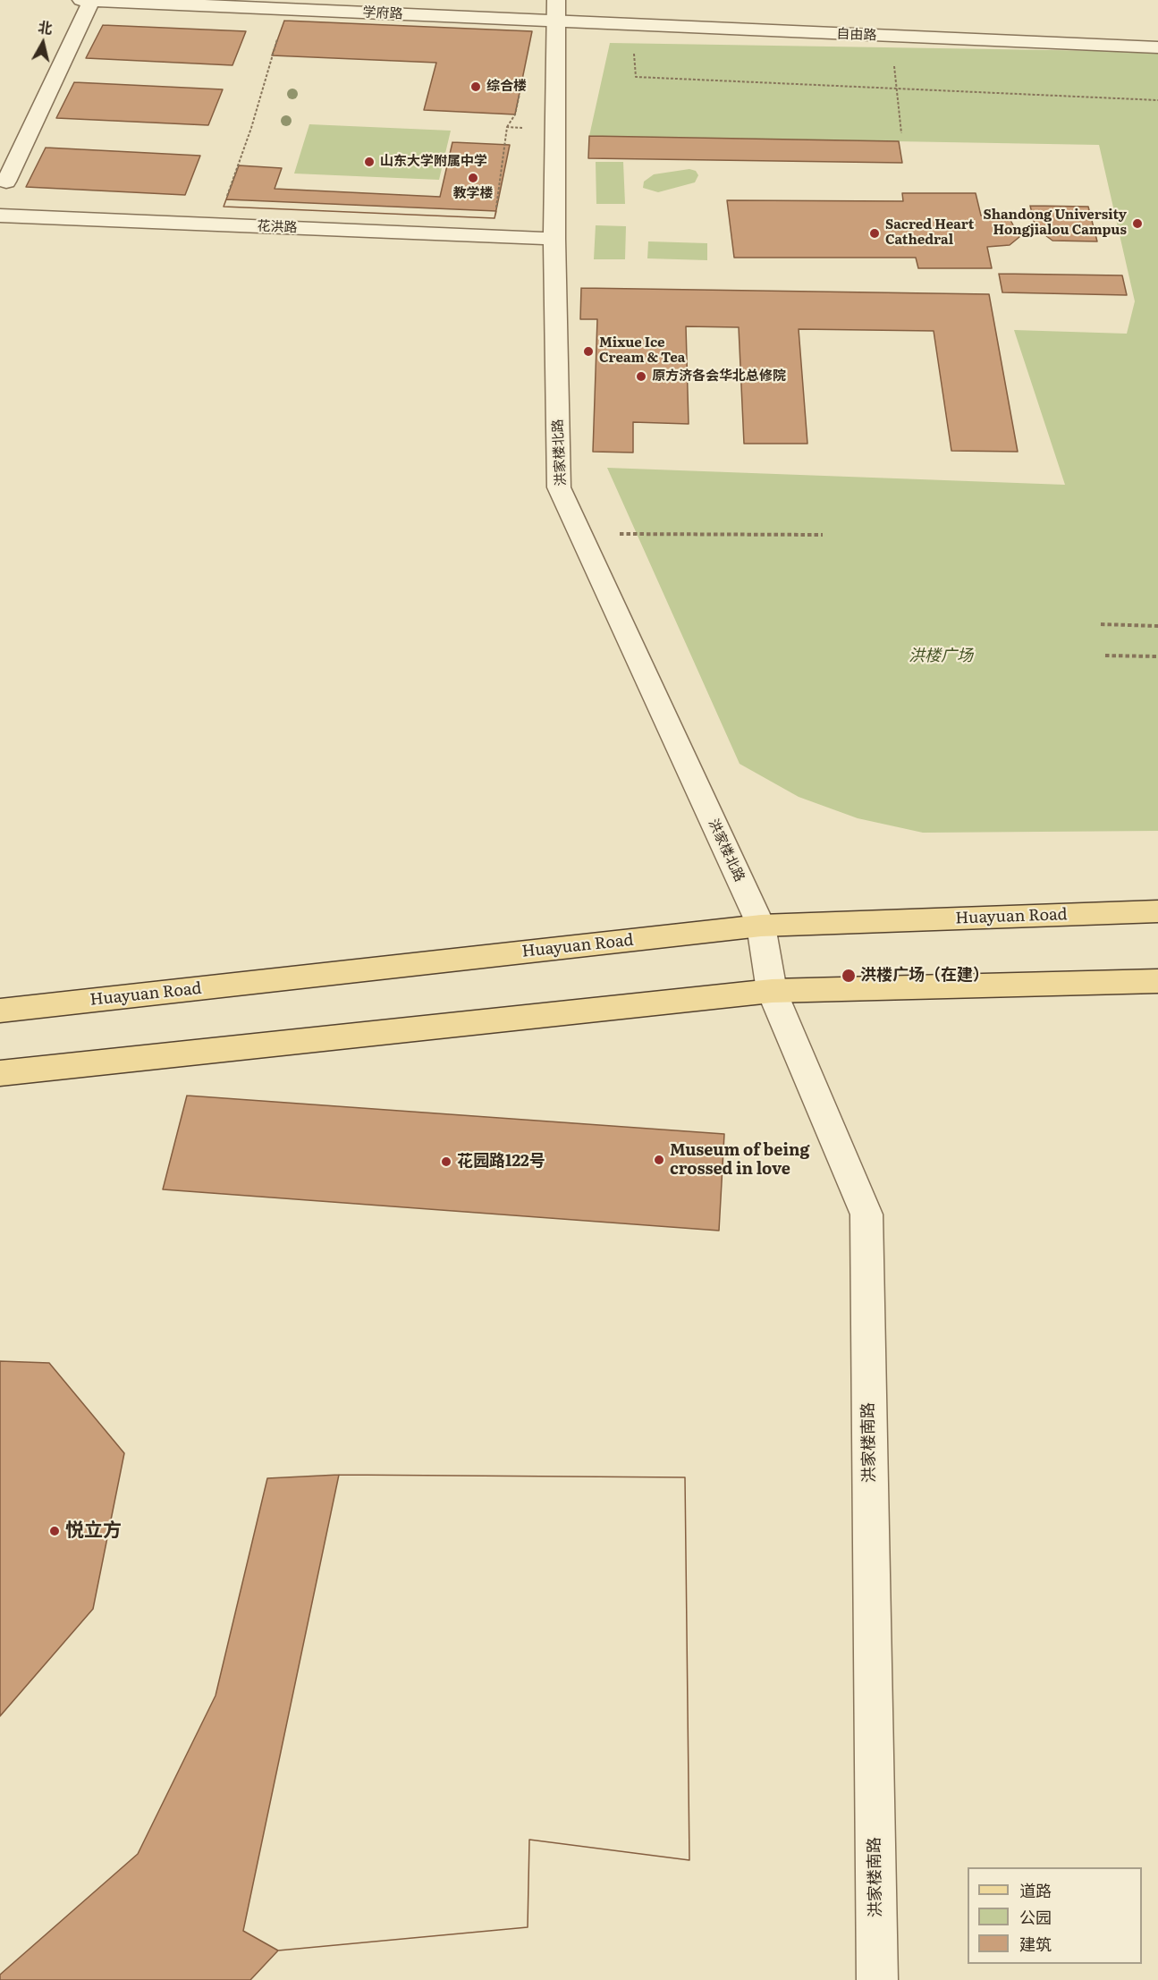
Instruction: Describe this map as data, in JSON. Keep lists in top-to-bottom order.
{
  "streets": {
    "main road": ["Huayuan Road"],
    "street": [
      "学府路",
      "自由路",
      "花洪路",
      "洪家楼北路",
      "洪家楼南路"
    ]
  },
  "crossings": [
    ["学府路", "自由路"],
    ["学府路", "洪家楼北路"],
    ["自由路", "洪家楼北路"],
    ["花洪路", "洪家楼北路"],
    ["洪家楼北路", "Huayuan Road"],
    ["洪家楼北路", "洪家楼南路"],
    ["Huayuan Road", "洪家楼南路"]
  ],
  "parks": ["洪楼广场"],
  "places": [
    "综合楼",
    "山东大学附属中学",
    "教学楼",
    "Shandong University Hongjialou Campus",
    "Sacred Heart Cathedral",
    "Mixue Ice Cream & Tea",
    "原方济各会华北总修院",
    "洪楼广场（在建）",
    "Museum of being crossed in love",
    "花园路122号",
    "悦立方"
  ],
  "legend": ["道路", "公园", "建筑"],
  "north": "top"
}
